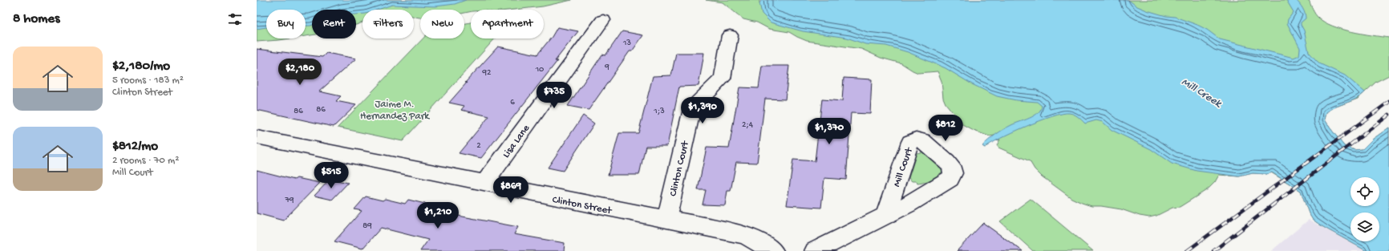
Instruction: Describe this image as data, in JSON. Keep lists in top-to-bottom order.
{
  "streets": {
    "street": ["Lisa Lane", "Clinton Court", "Clinton Street"]
  },
  "crossings": [
    ["Lisa Lane", "Clinton Street"],
    ["Clinton Court", "Clinton Street"]
  ],
  "water": ["Mill Creek"],
  "parks": ["Jaime M. Hernandez Park"],
  "house_numbers": [
    "13",
    "9",
    "10",
    "92",
    "6",
    "86",
    "86",
    "1;3",
    "2;4",
    "2",
    "79",
    "89"
  ],
  "page": {
    "heading": "8 homes",
    "chip": [
      "Buy",
      "Rent",
      "Filters",
      "New",
      "Apartment"
    ],
    "list": [
      {
        "name": "$2,180/mo",
        "note": "5 rooms · 183 m² · Clinton Street"
      },
      {
        "name": "$812/mo",
        "note": "2 rooms · 70 m² · Mill Court"
      }
    ],
    "price": [
      "$2,180",
      "$735",
      "$1,390",
      "$812",
      "$1,370",
      "$515",
      "$869",
      "$1,210"
    ]
  }
}
